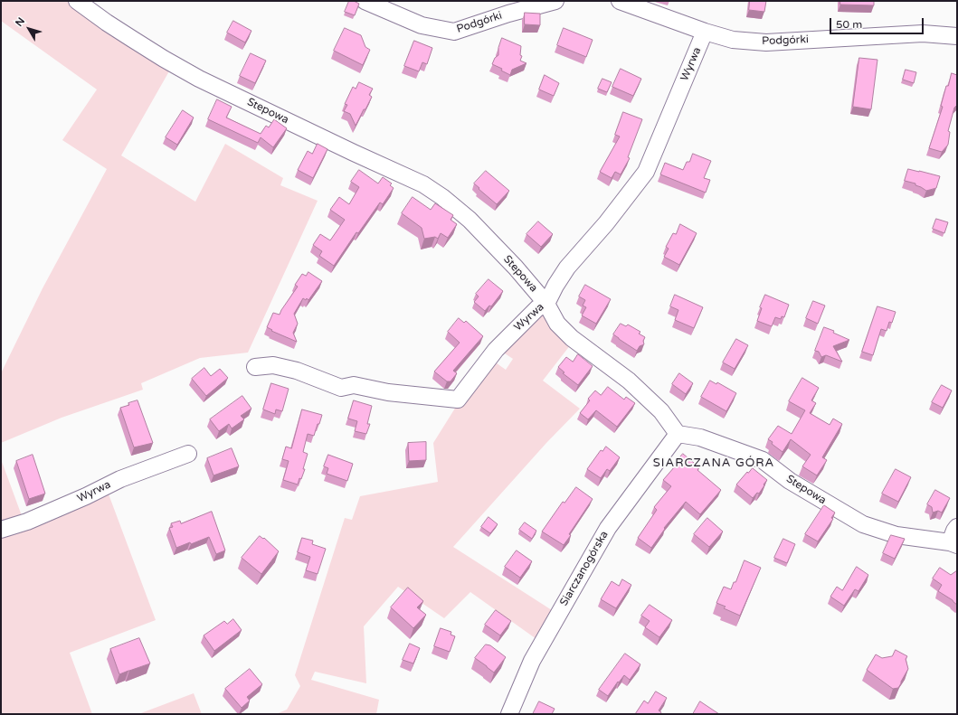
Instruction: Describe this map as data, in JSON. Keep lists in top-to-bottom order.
{
  "streets": {
    "street": [
      "Podgórki",
      "Wyrwa",
      "Stepowa",
      "Siarczanogórska"
    ]
  },
  "crossings": [
    ["Podgórki", "Wyrwa"],
    ["Wyrwa", "Stepowa"],
    ["Stepowa", "Siarczanogórska"]
  ],
  "districts": ["SIARCZANA GÓRA"],
  "scale_bar": "50 m",
  "north": "top left"
}
